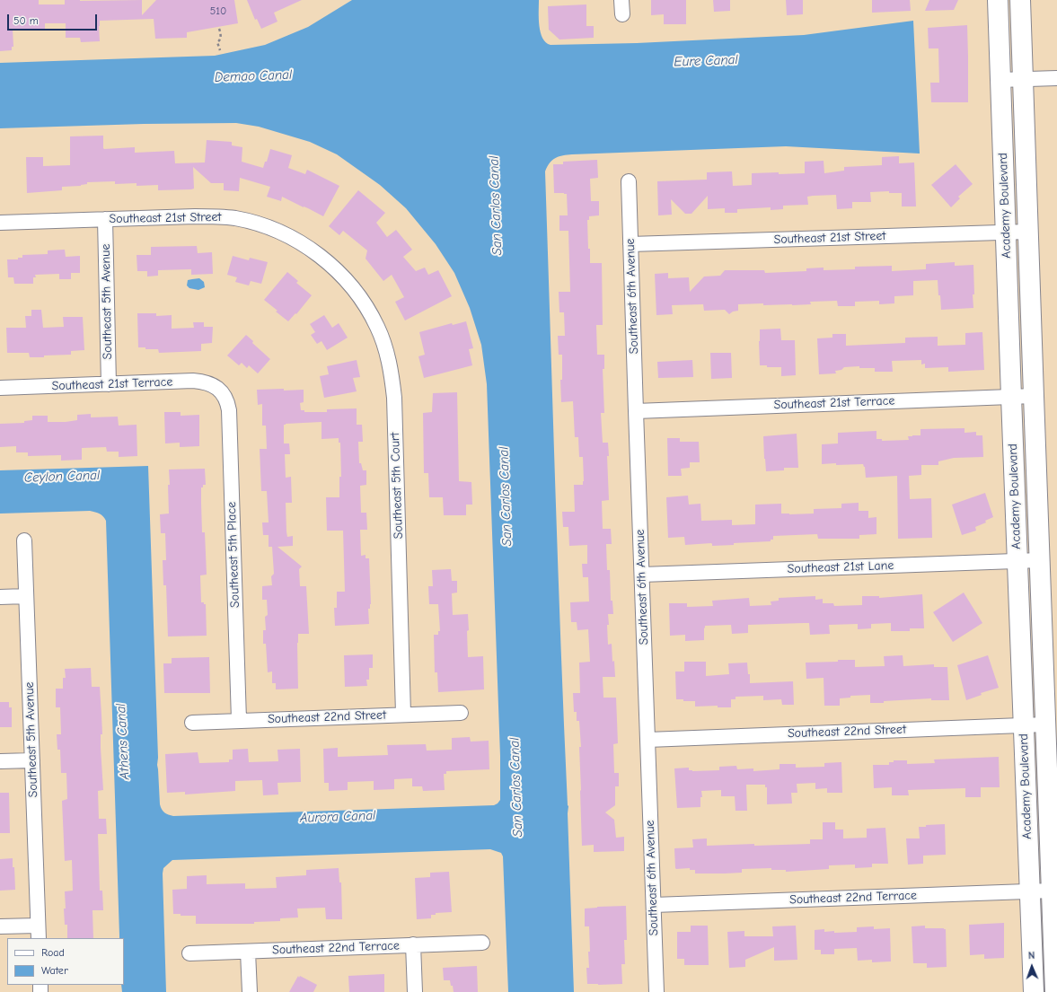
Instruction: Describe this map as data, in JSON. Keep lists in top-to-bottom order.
{
  "streets": {
    "street": [
      "Academy Boulevard",
      "Southeast 21st Street",
      "Southeast 6th Avenue",
      "Southeast 5th Avenue",
      "Southeast 21st Terrace",
      "Southeast 5th Court",
      "Southeast 5th Place",
      "Southeast 21st Lane",
      "Southeast 22nd Street",
      "Southeast 22nd Terrace"
    ]
  },
  "crossings": [
    ["Academy Boulevard", "Southeast 21st Street"],
    ["Academy Boulevard", "Southeast 21st Terrace"],
    ["Academy Boulevard", "Southeast 21st Lane"],
    ["Academy Boulevard", "Southeast 22nd Street"],
    ["Academy Boulevard", "Southeast 22nd Terrace"],
    ["Southeast 21st Street", "Southeast 6th Avenue"],
    ["Southeast 21st Street", "Southeast 5th Avenue"],
    ["Southeast 21st Street", "Southeast 5th Court"],
    ["Southeast 6th Avenue", "Southeast 21st Terrace"],
    ["Southeast 6th Avenue", "Southeast 21st Lane"],
    ["Southeast 6th Avenue", "Southeast 22nd Street"],
    ["Southeast 6th Avenue", "Southeast 22nd Terrace"],
    ["Southeast 5th Avenue", "Southeast 21st Terrace"],
    ["Southeast 21st Terrace", "Southeast 5th Place"],
    ["Southeast 5th Court", "Southeast 22nd Street"],
    ["Southeast 5th Place", "Southeast 22nd Street"]
  ],
  "water": [
    "Eure Canal",
    "Demao Canal",
    "San Carlos Canal",
    "Ceylon Canal",
    "Athens Canal",
    "Aurora Canal"
  ],
  "house_numbers": ["510"],
  "legend": ["Road", "Water"],
  "scale_bar": "50 m",
  "north": "top"
}
